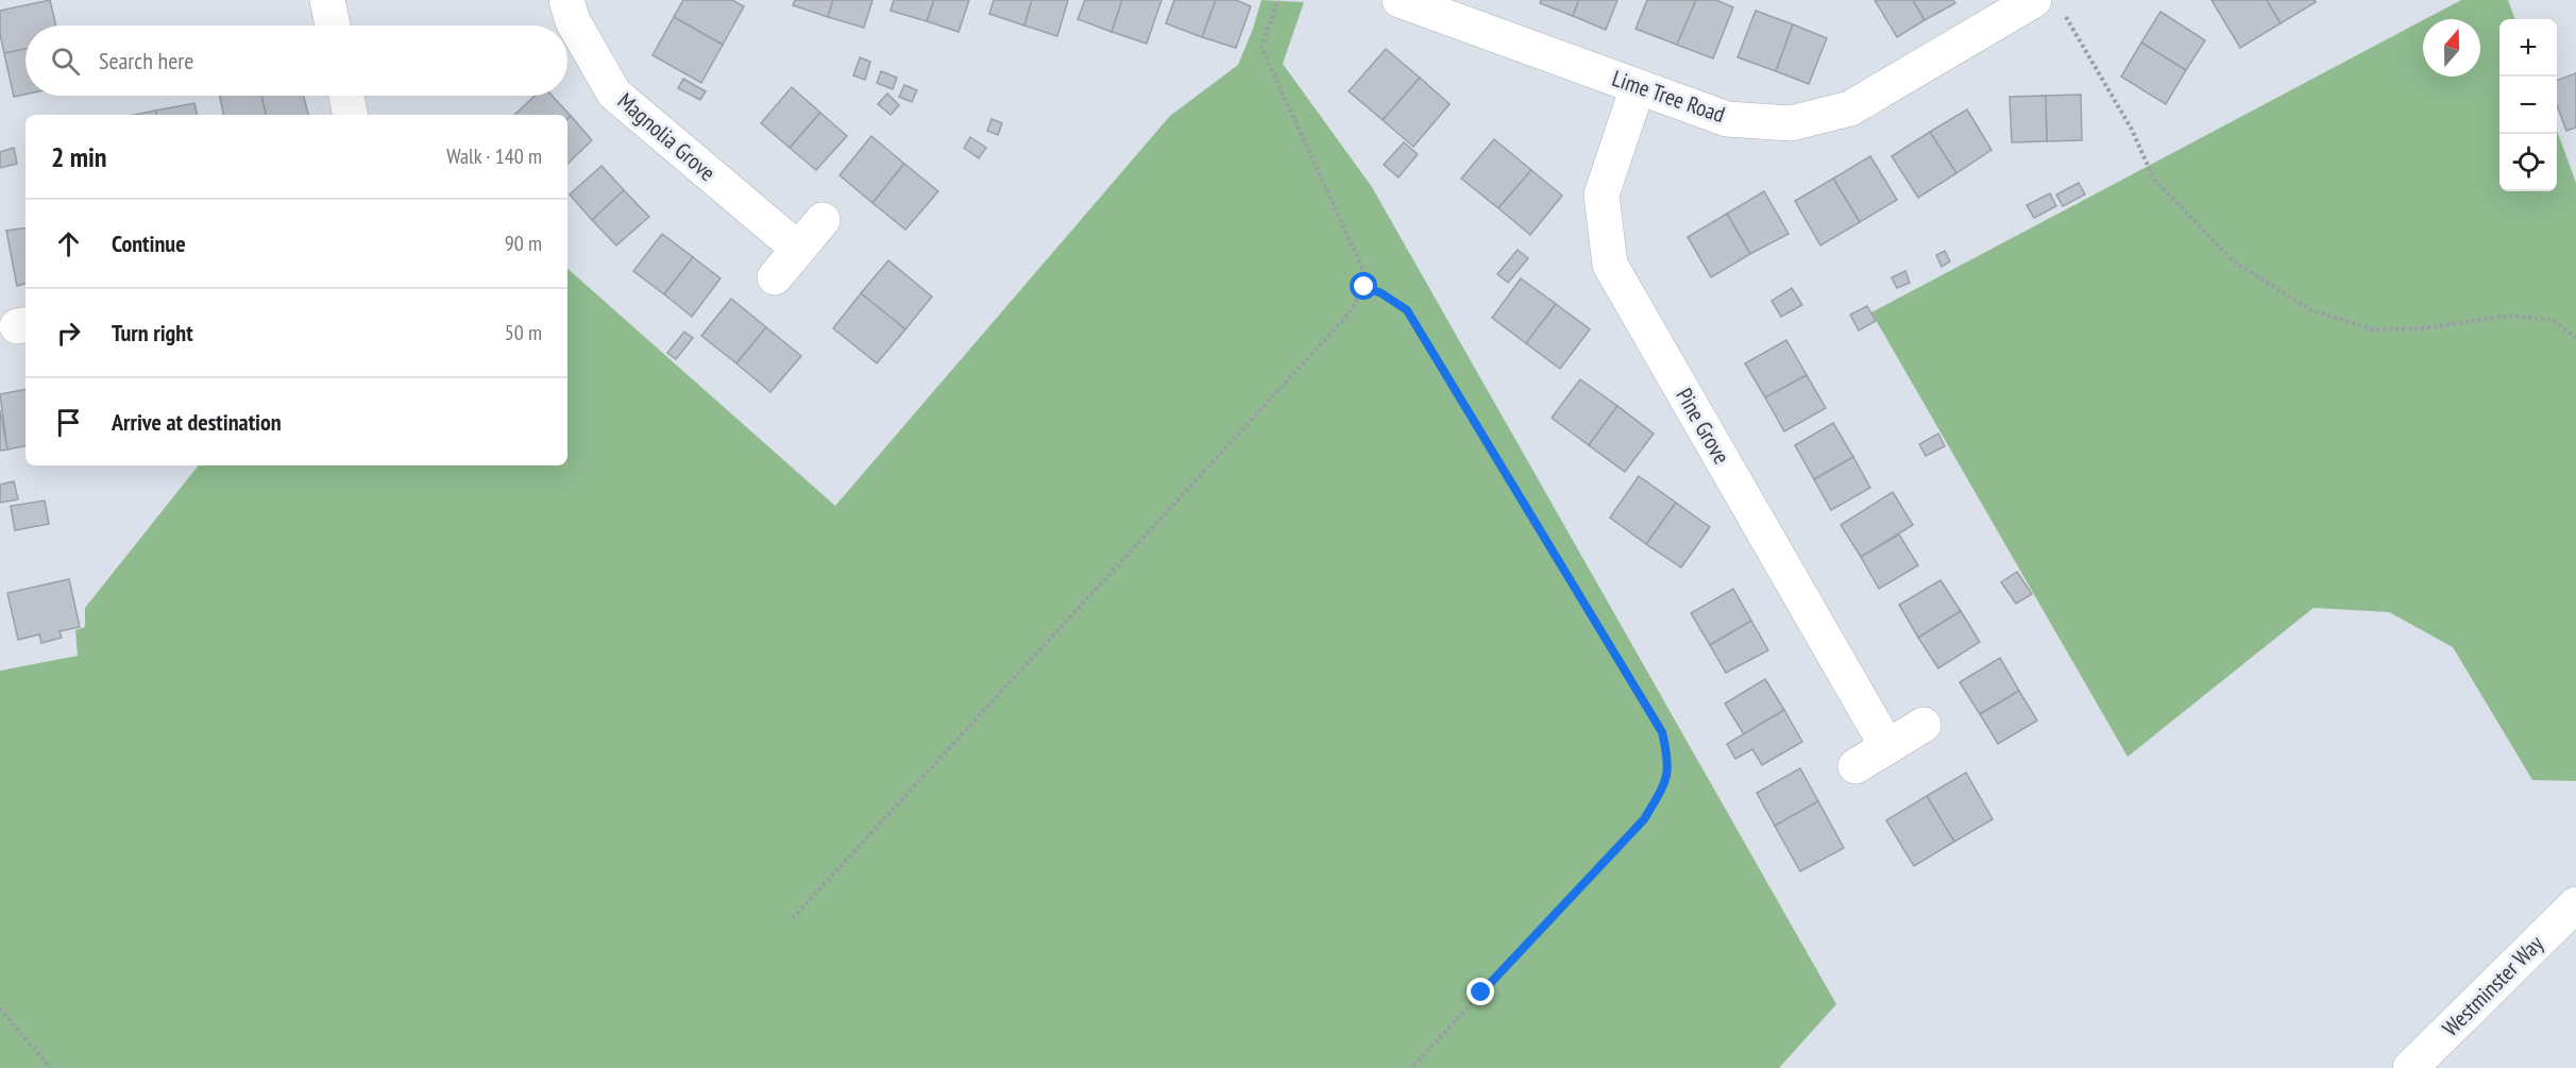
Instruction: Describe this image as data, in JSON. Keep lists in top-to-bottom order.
{
  "streets": {
    "street": [
      "Lime Tree Road",
      "Magnolia Grove",
      "Pine Grove",
      "Westminster Way"
    ]
  },
  "crossings": [
    ["Lime Tree Road", "Pine Grove"]
  ],
  "north": "top",
  "page": {
    "map_buttons": ["+", "−"],
    "search": "Search here",
    "heading": ["2 min", "Walk · 140 m"],
    "list": [
      ["Continue", "90 m"],
      ["Turn right", "50 m"],
      "Arrive at destination"
    ]
  }
}
